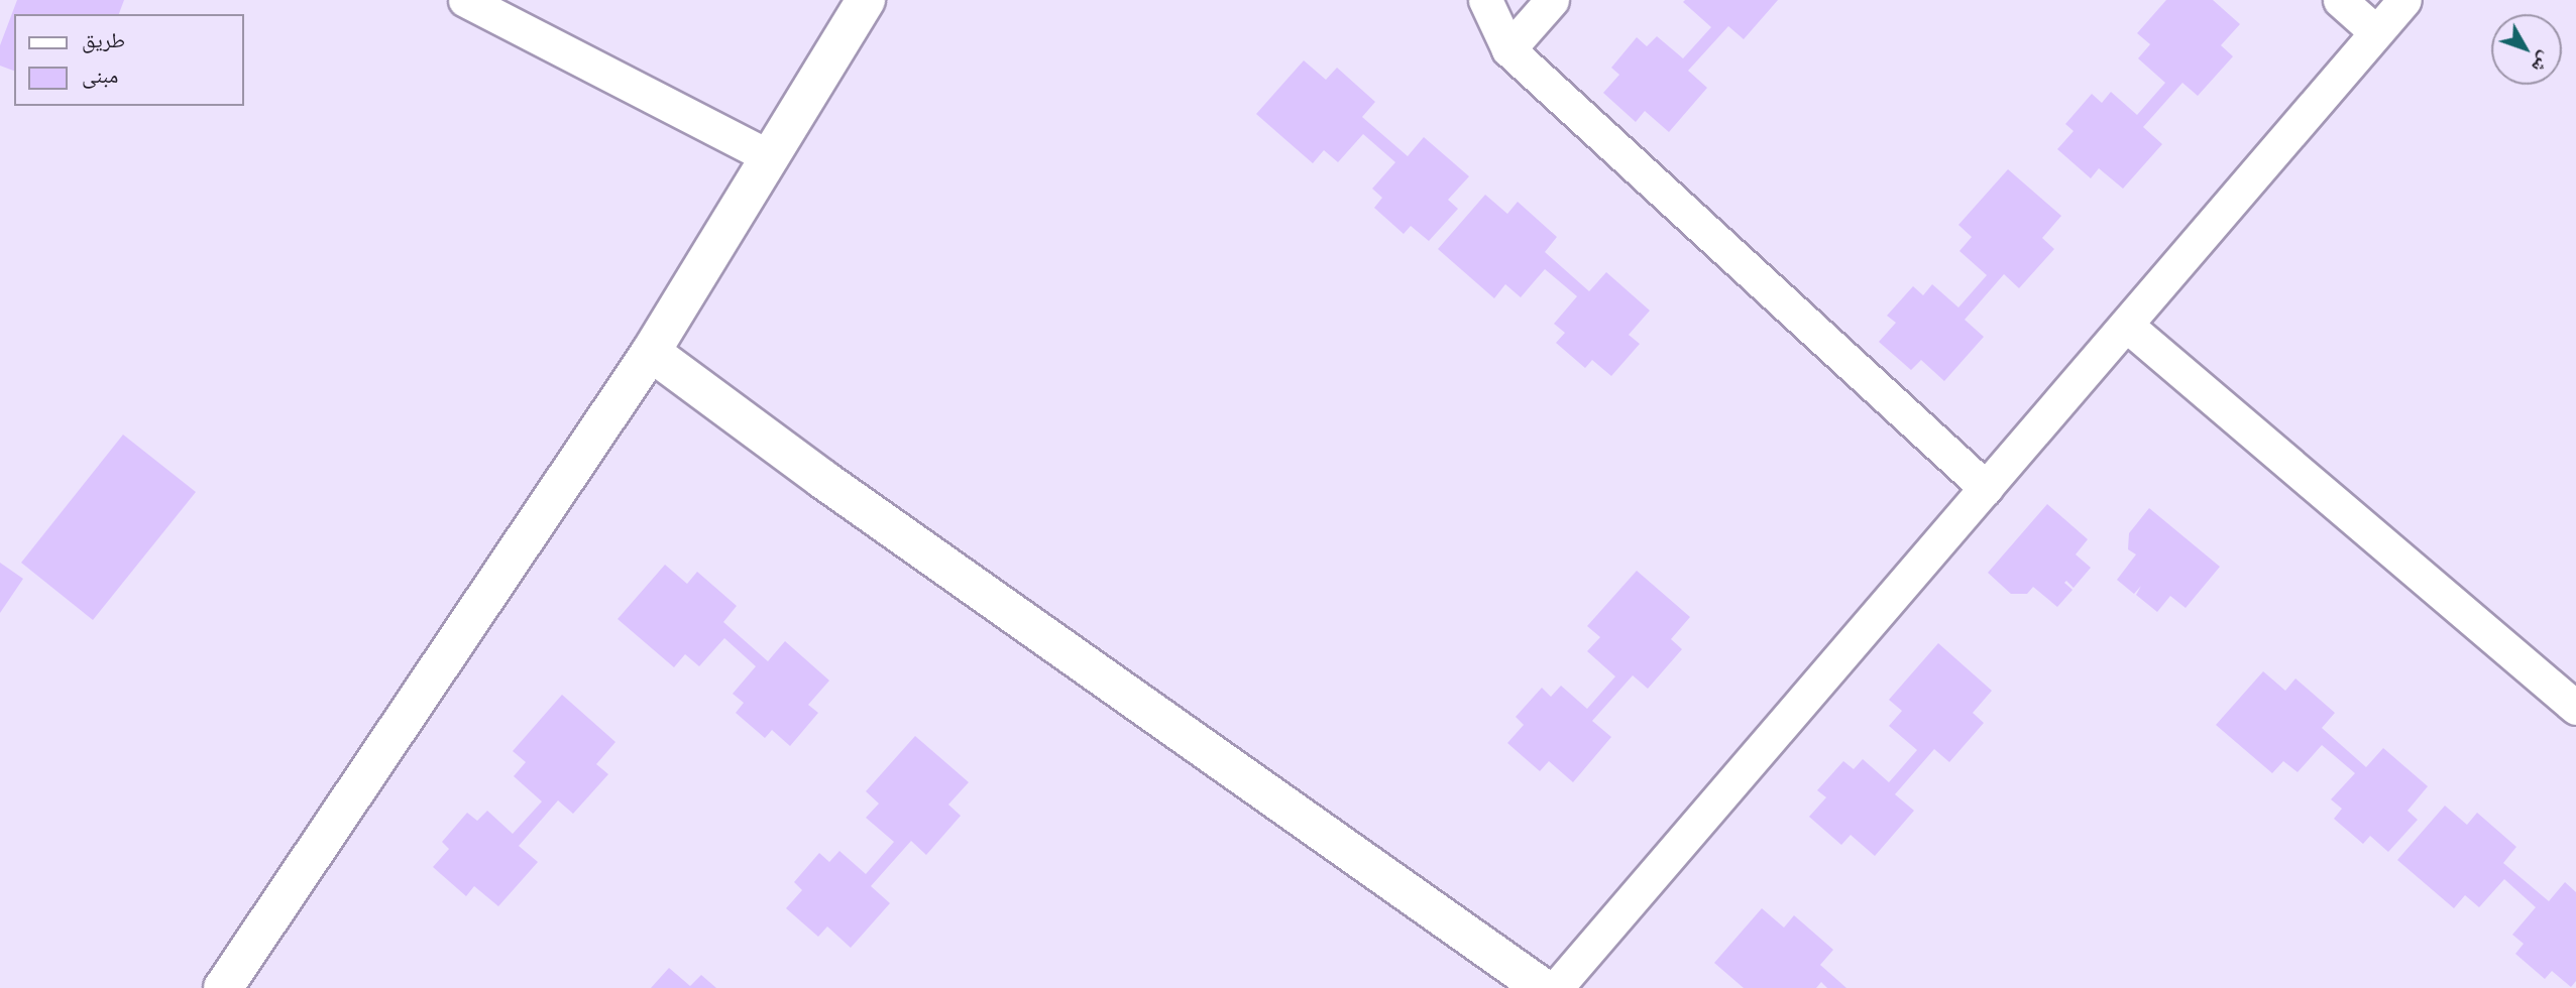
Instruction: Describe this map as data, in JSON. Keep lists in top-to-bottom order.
{
  "legend": ["طريق", "مبنى"],
  "north": "bottom right"
}
